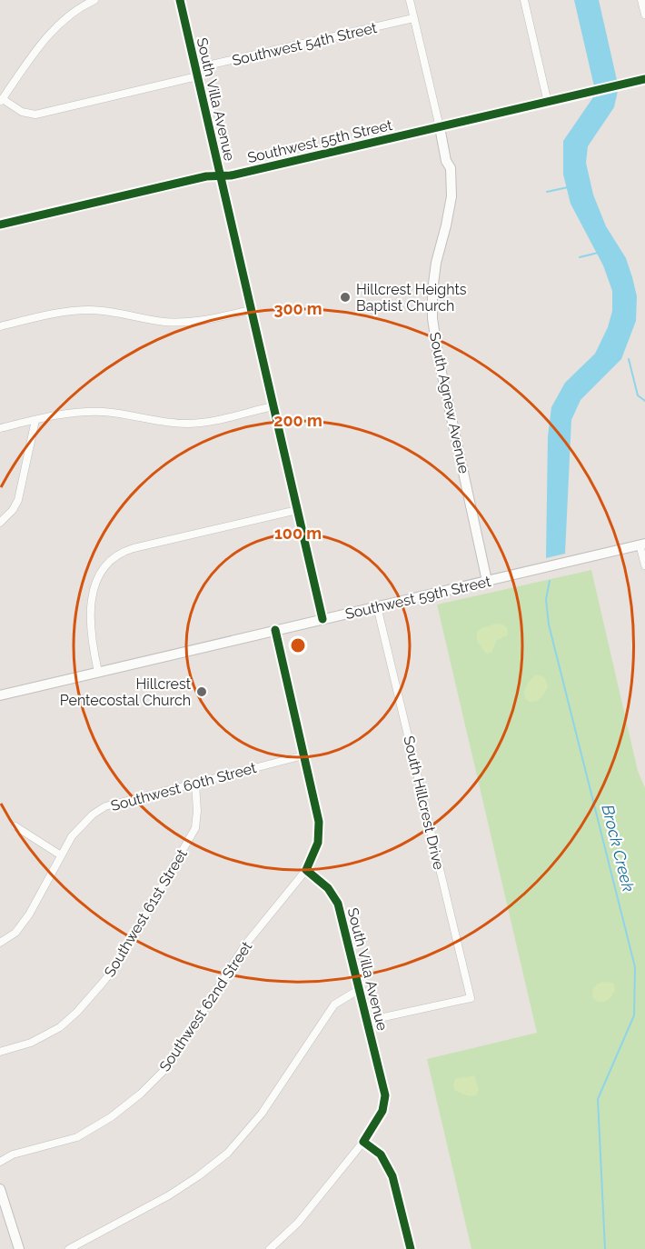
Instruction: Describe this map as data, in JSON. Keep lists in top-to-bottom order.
{
  "streets": {
    "main road": ["South Agnew Avenue", "Southwest 59th Street"],
    "street": [
      "Southwest 54th Street",
      "South Villa Avenue",
      "Southwest 55th Street",
      "Southwest 60th Street",
      "South Hillcrest Drive",
      "Southwest 61st Street",
      "Southwest 62nd Street"
    ]
  },
  "crossings": [
    ["Southwest 54th Street", "South Villa Avenue"],
    ["Southwest 54th Street", "South Agnew Avenue"],
    ["South Villa Avenue", "Southwest 55th Street"],
    ["South Villa Avenue", "Southwest 59th Street"],
    ["South Villa Avenue", "South Hillcrest Drive"],
    ["South Villa Avenue", "Southwest 62nd Street"],
    ["Southwest 55th Street", "South Agnew Avenue"],
    ["South Agnew Avenue", "Southwest 59th Street"],
    ["Southwest 59th Street", "South Hillcrest Drive"],
    ["Southwest 60th Street", "Southwest 61st Street"]
  ],
  "water": ["Brock Creek"],
  "places": ["Hillcrest Heights Baptist Church", "Hillcrest Pentecostal Church"],
  "rings": ["300 m", "200 m", "100 m"]
}
